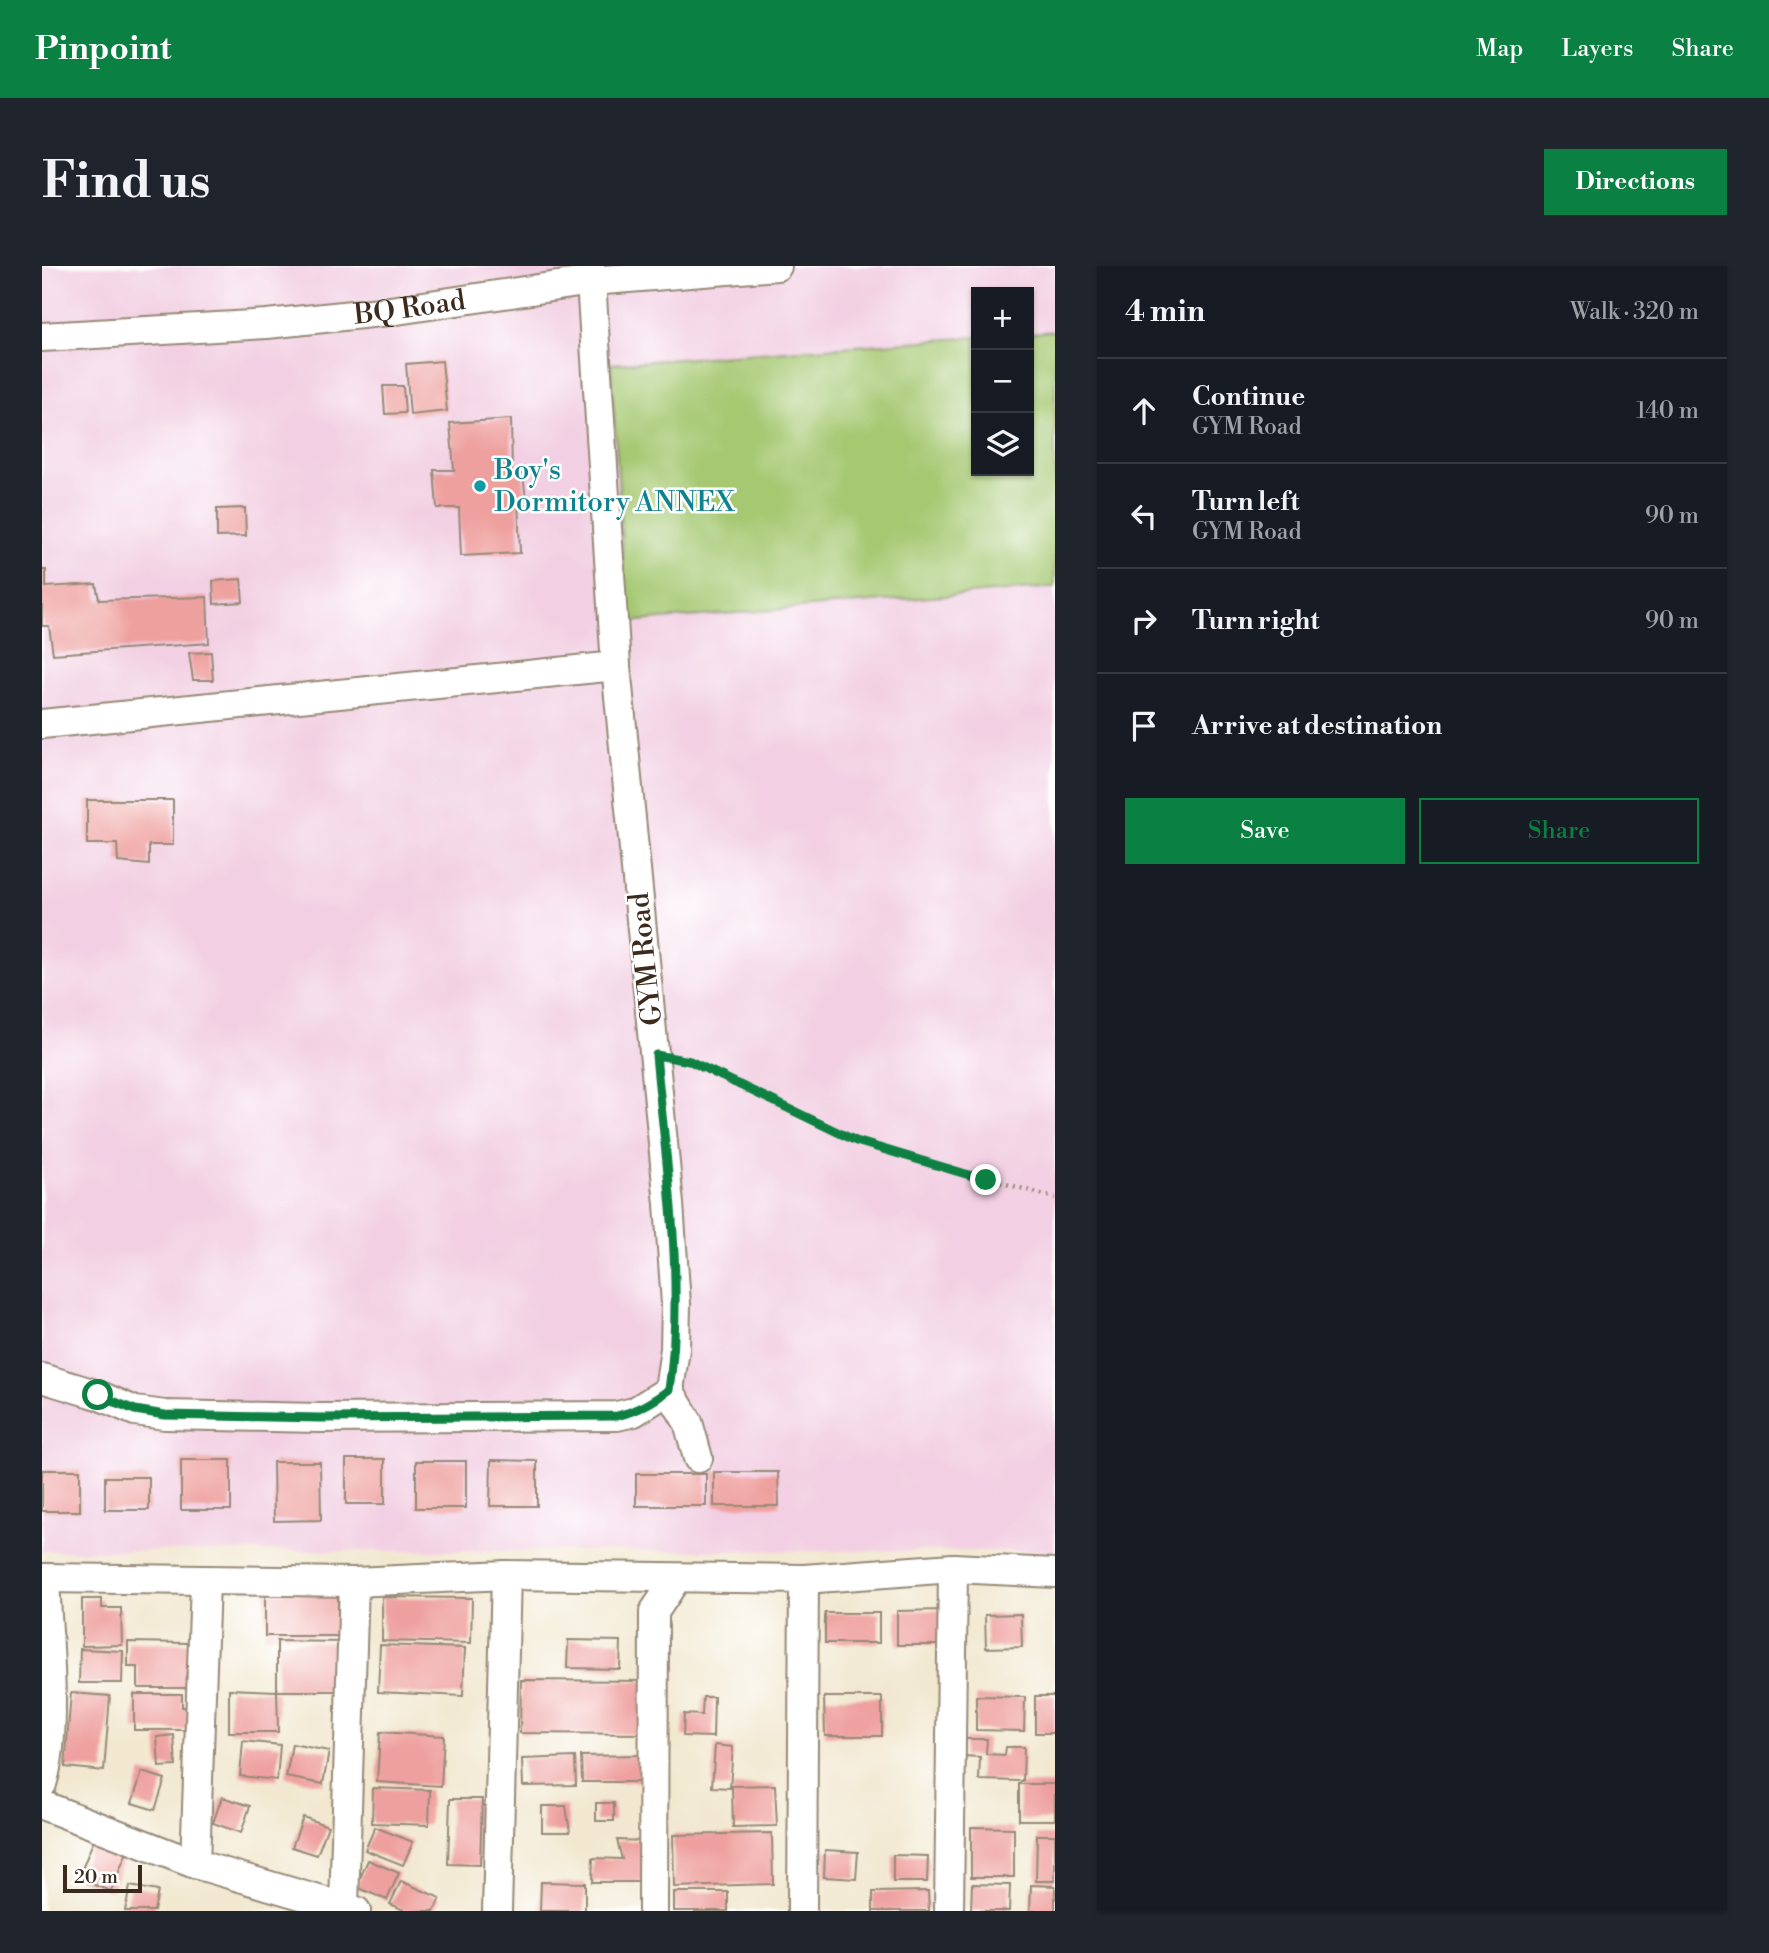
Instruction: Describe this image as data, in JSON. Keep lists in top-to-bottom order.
{
  "streets": {
    "street": ["BQ Road", "GYM Road"]
  },
  "crossings": [
    ["BQ Road", "GYM Road"]
  ],
  "places": ["Boy's Dormitory ANNEX"],
  "scale_bar": "20 m",
  "page": {
    "header": "Pinpoint",
    "nav": ["Map", "Layers", "Share"],
    "buttons": [
      "Directions",
      ["Save", "Share"]
    ],
    "title": "Find us",
    "heading": ["4 min", "Walk · 320 m"],
    "map_buttons": ["+", "−"],
    "list": [
      ["Continue", "GYM Road", "140 m"],
      ["Turn left", "GYM Road", "90 m"],
      ["Turn right", "90 m"],
      "Arrive at destination"
    ],
    "scale": "20 m"
  }
}
